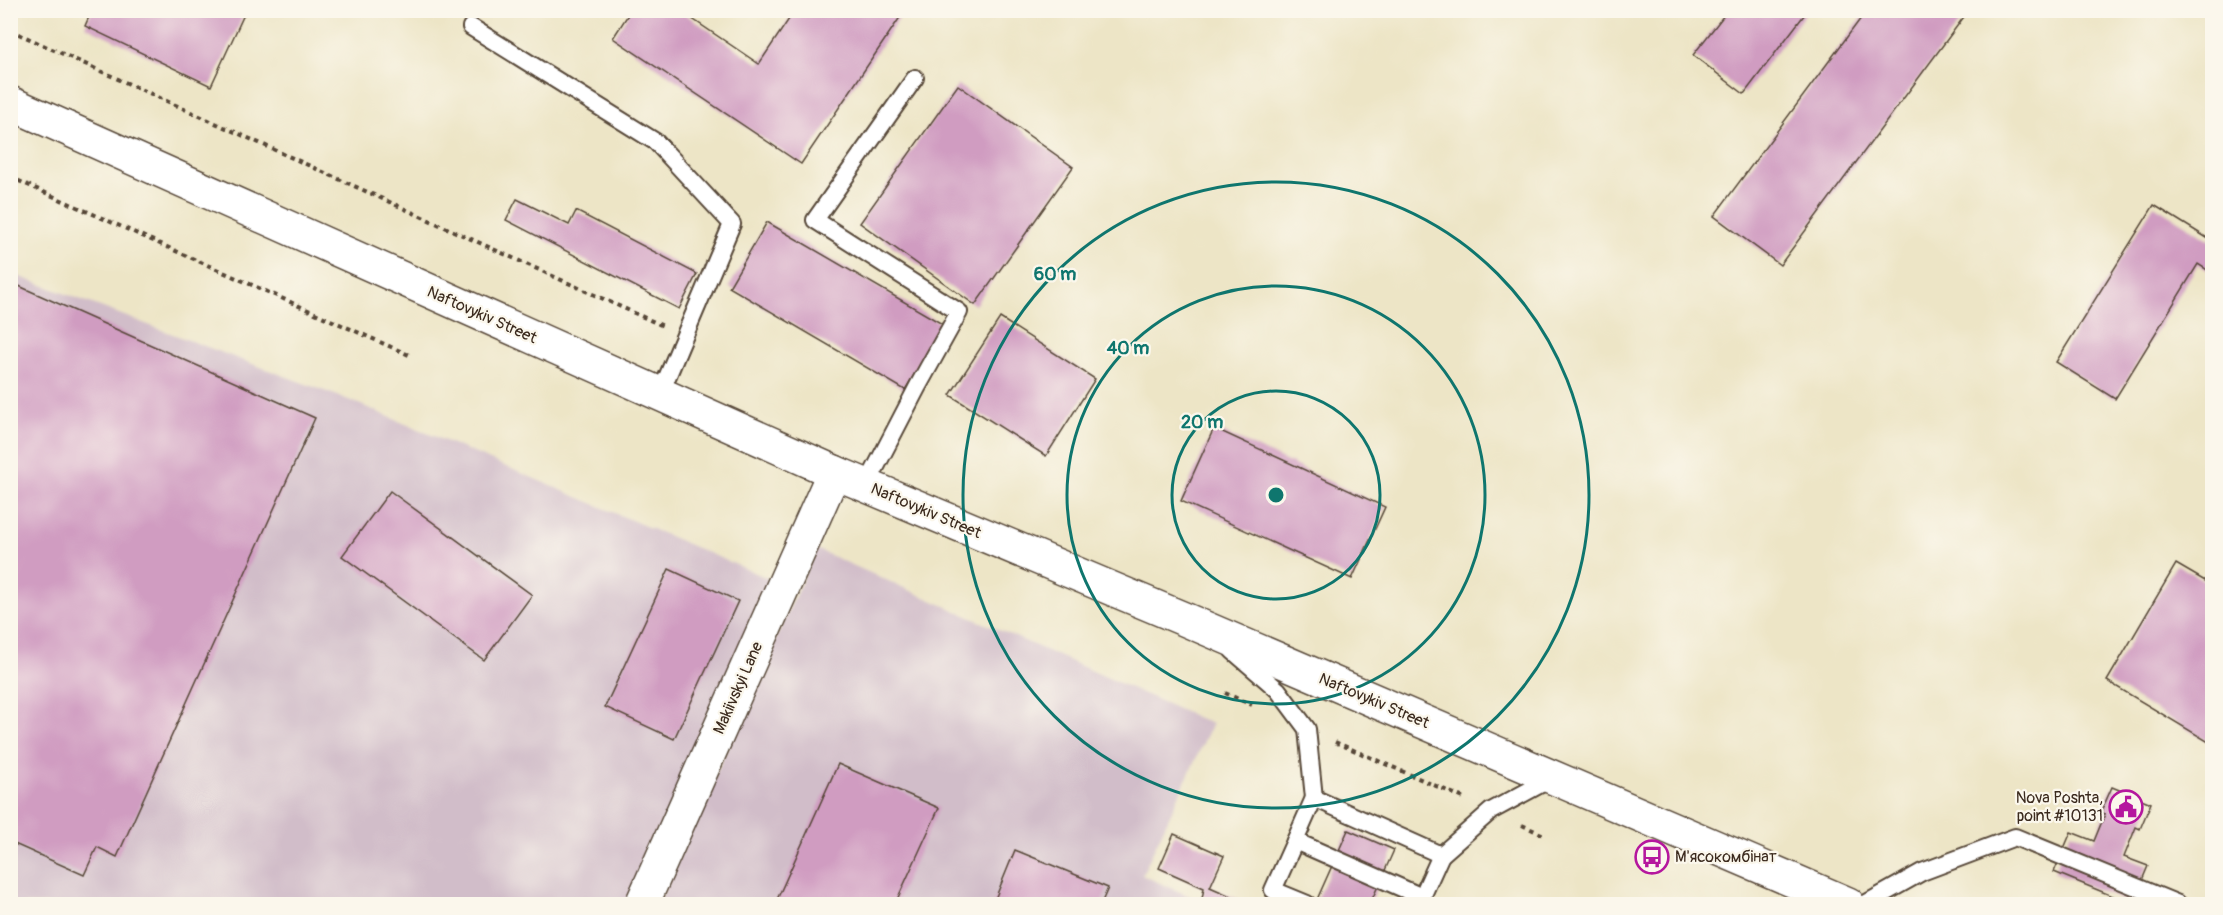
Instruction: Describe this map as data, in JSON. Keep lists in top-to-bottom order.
{
  "streets": {
    "street": ["Naftovykiv Street", "Makiivskyi Lane"]
  },
  "crossings": [
    ["Naftovykiv Street", "Makiivskyi Lane"]
  ],
  "places": {
    "public building": ["Nova Poshta, point #10131"],
    "bus stop": ["М'ясокомбінат"]
  },
  "rings": ["60 m", "40 m", "20 m"]
}
